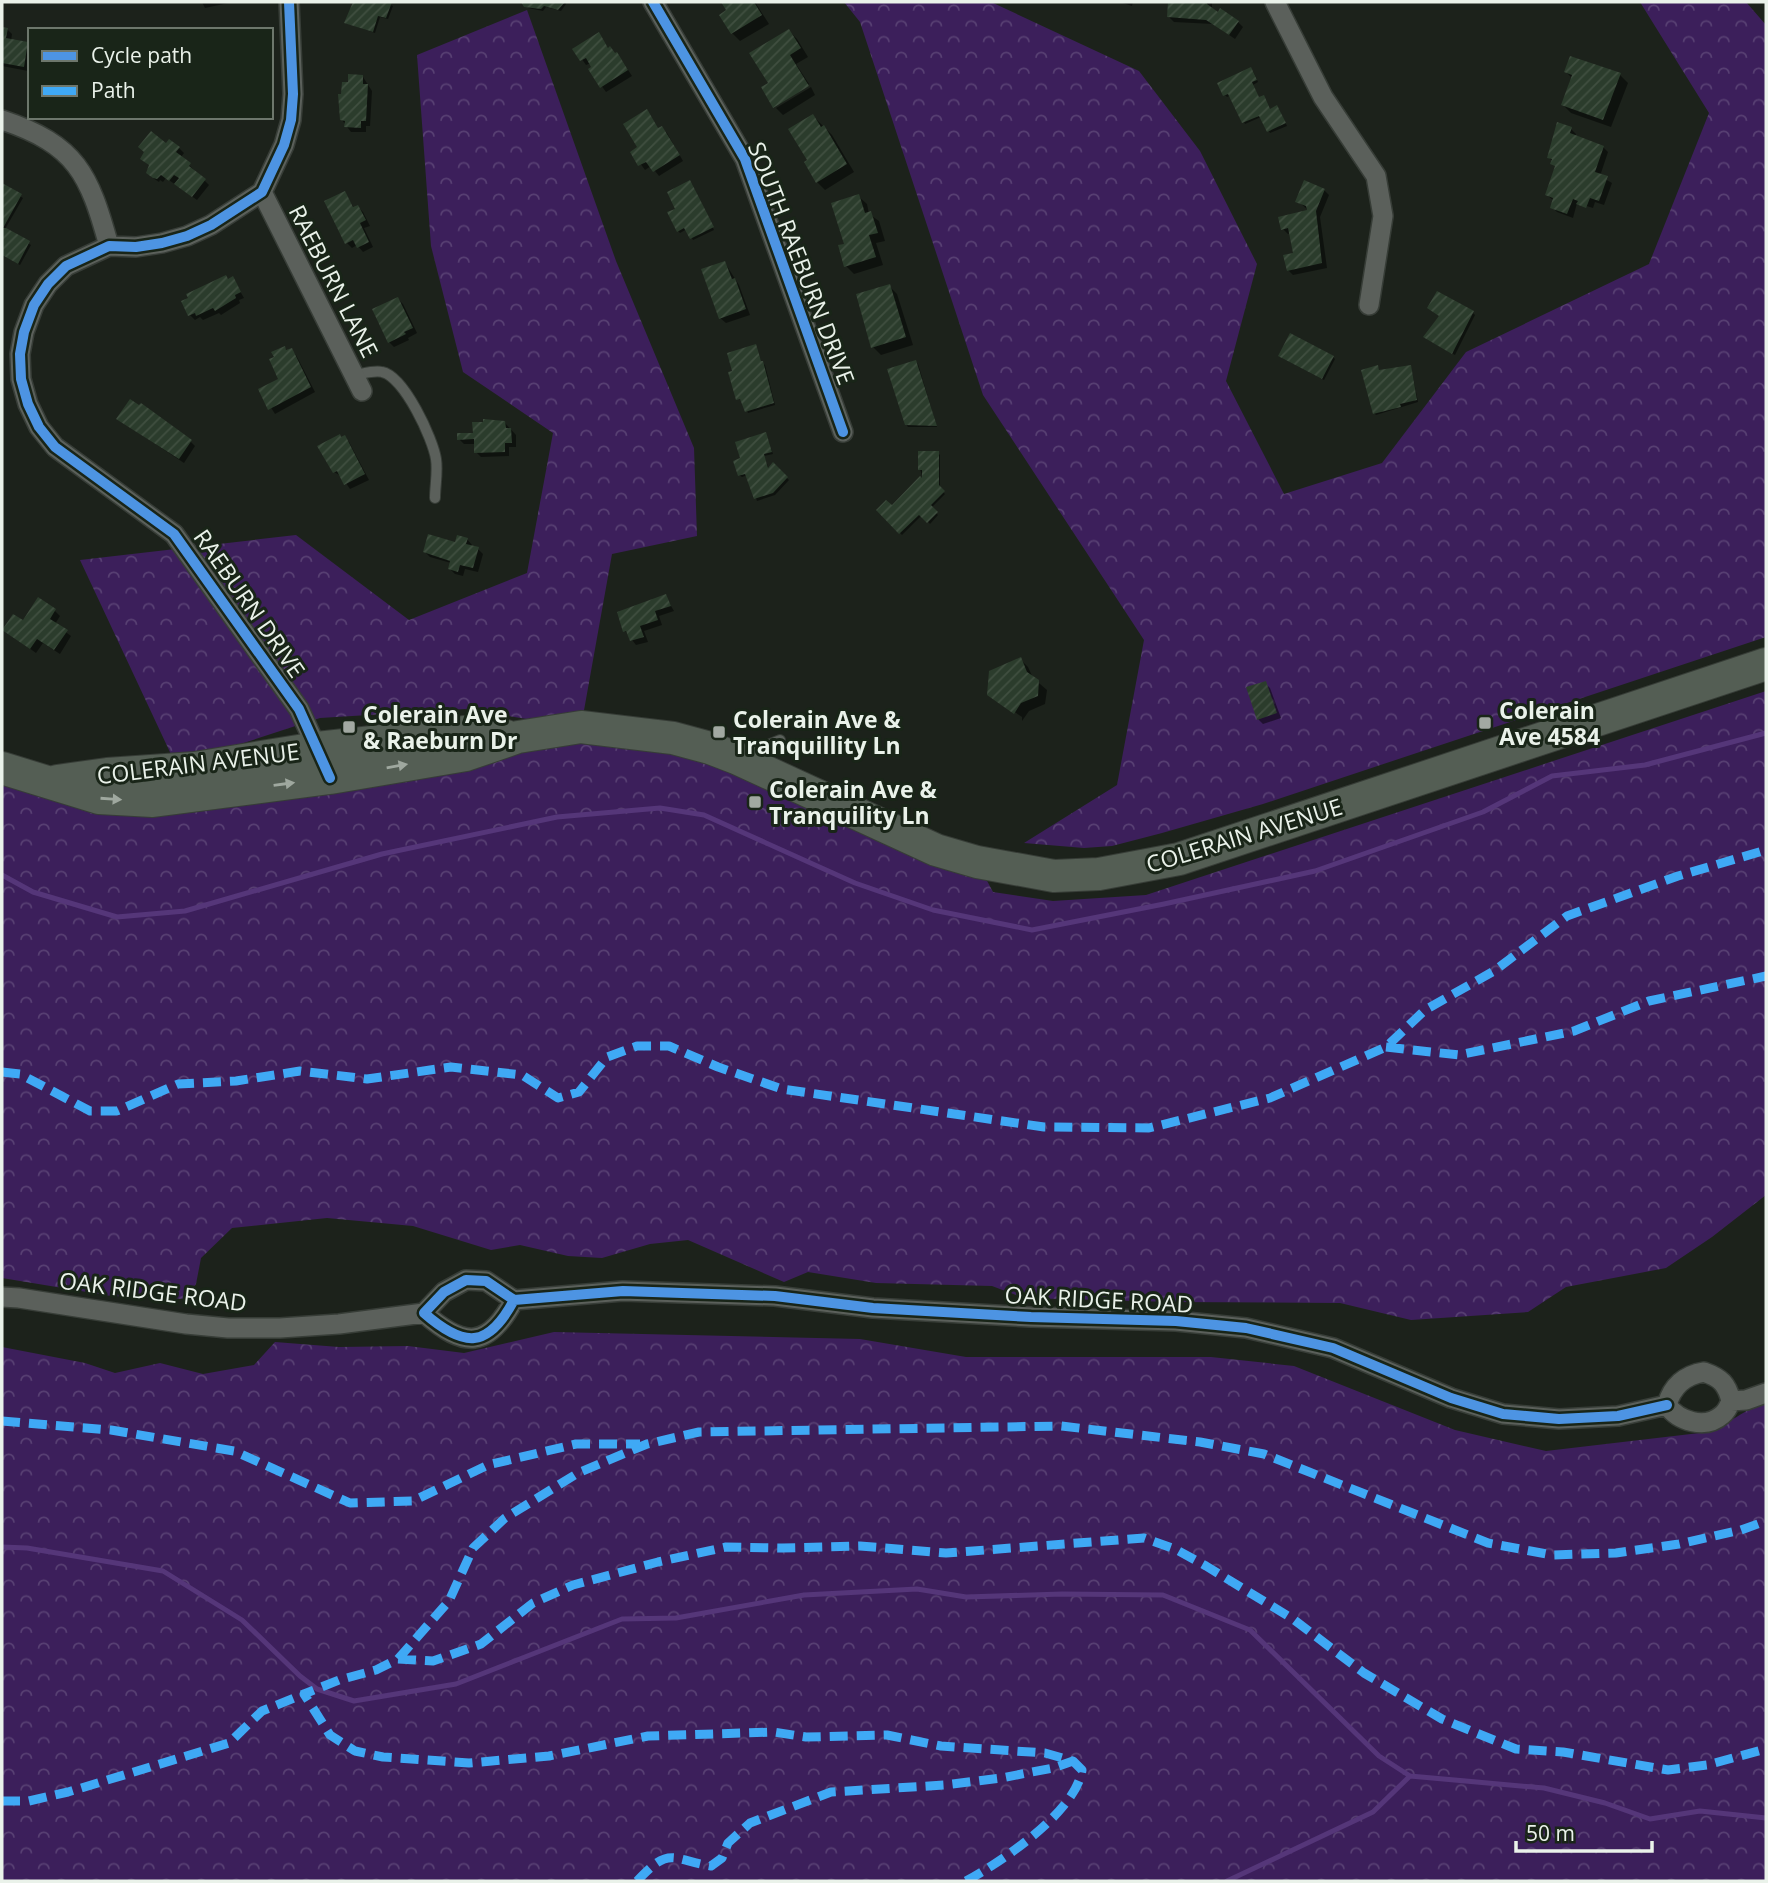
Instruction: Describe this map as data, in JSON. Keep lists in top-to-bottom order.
{
  "streets": {
    "main road": ["COLERAIN AVENUE"],
    "street": [
      "SOUTH RAEBURN DRIVE",
      "RAEBURN LANE",
      "RAEBURN DRIVE",
      "OAK RIDGE ROAD"
    ]
  },
  "crossings": [
    ["RAEBURN LANE", "RAEBURN DRIVE"],
    ["RAEBURN DRIVE", "COLERAIN AVENUE"]
  ],
  "places": {
    "transit": [
      "Colerain Ave 4584",
      "Colerain Ave & Raeburn Dr",
      "Colerain Ave & Tranquillity Ln",
      "Colerain Ave & Tranquility Ln"
    ]
  },
  "legend": ["Cycle path", "Path"],
  "scale_bar": "50 m"
}
